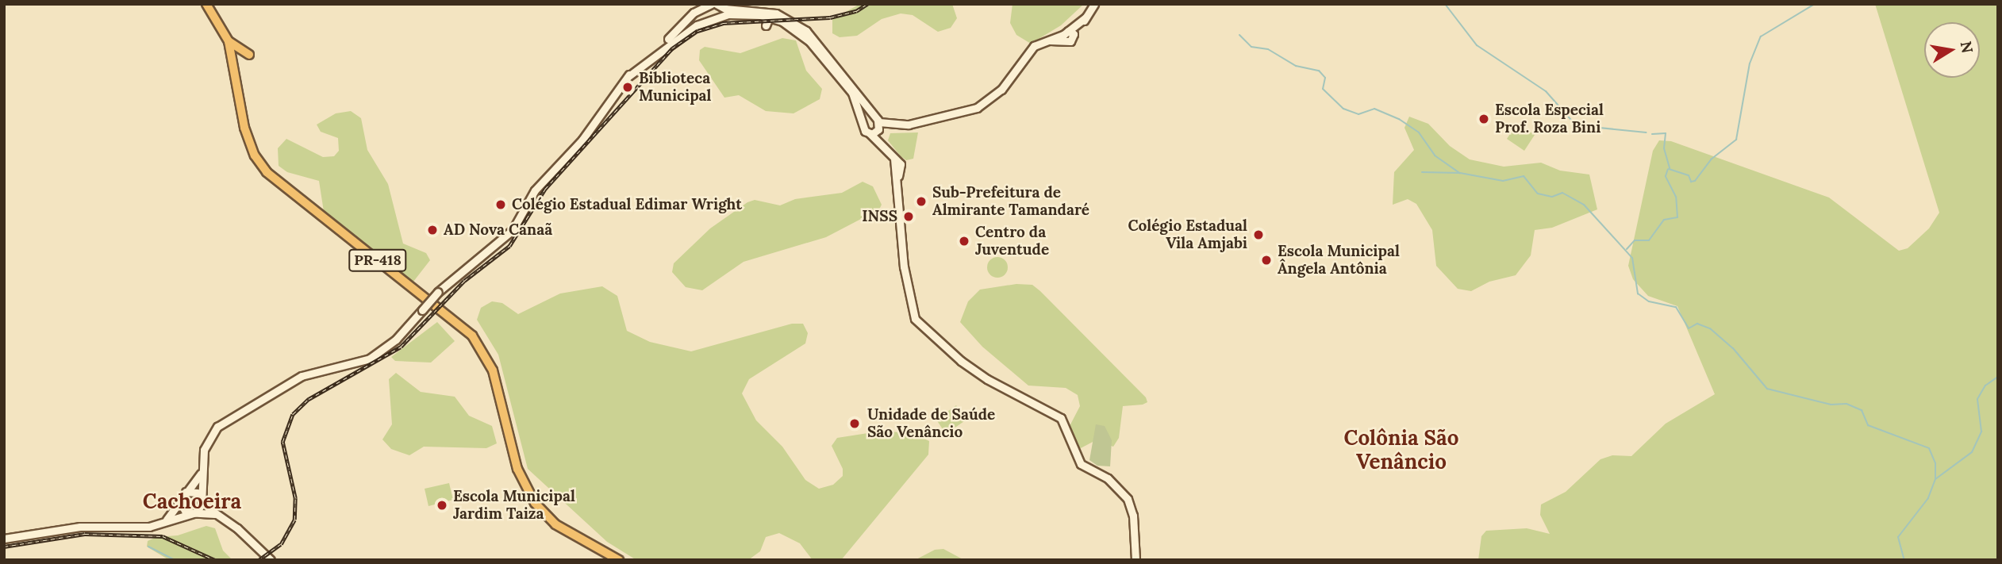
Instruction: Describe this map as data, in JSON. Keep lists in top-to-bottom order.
{
  "streets": {
    "highway": ["PR-418"]
  },
  "districts": ["Colônia São Venâncio", "Cachoeira"],
  "places": [
    "Biblioteca Municipal",
    "Escola Especial Prof. Roza Bini",
    "Sub-Prefeitura de Almirante Tamandaré",
    "Colégio Estadual Edimar Wright",
    "INSS",
    "AD Nova Canaã",
    "Colégio Estadual Vila Amjabi",
    "Centro da Juventude",
    "Escola Municipal Ângela Antônia",
    "Unidade de Saúde São Venâncio",
    "Escola Municipal Jardim Taiza"
  ],
  "north": "right"
}
